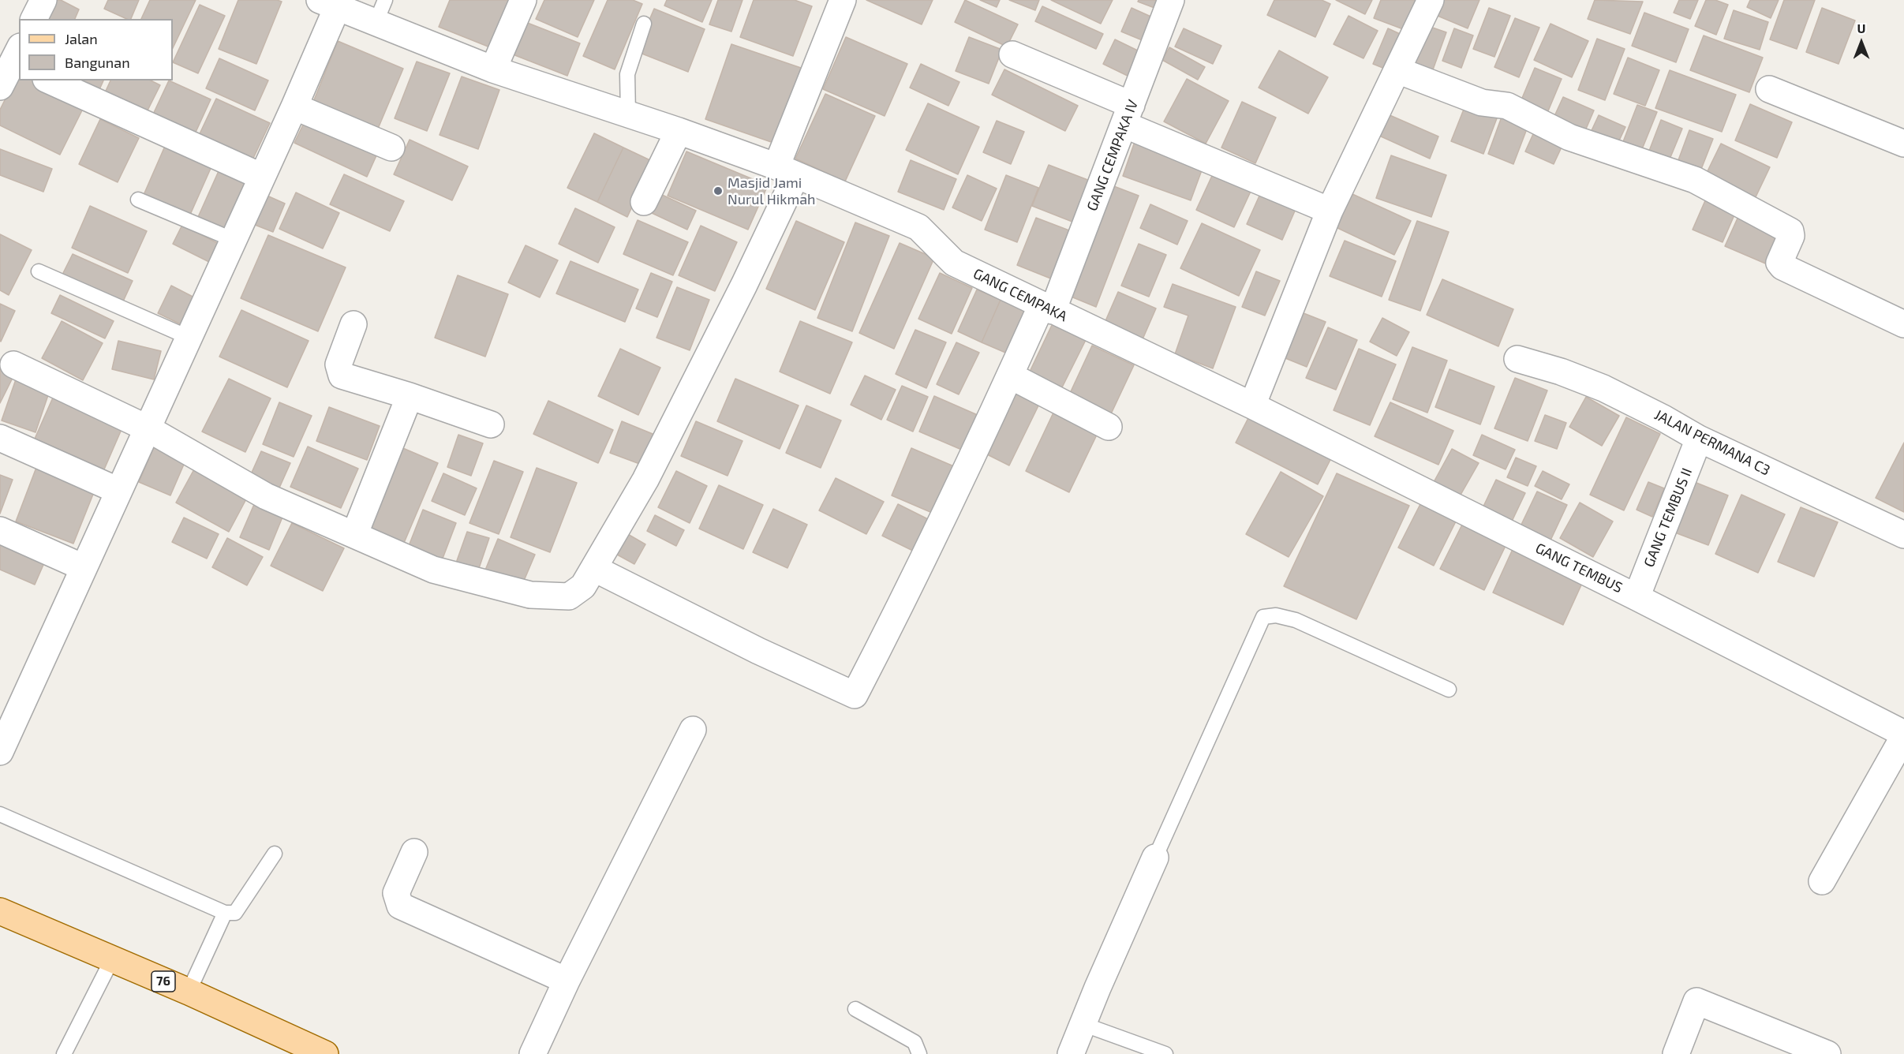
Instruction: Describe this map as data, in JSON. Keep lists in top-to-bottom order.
{
  "streets": {
    "main road": ["76"],
    "street": [
      "GANG CEMPAKA IV",
      "GANG CEMPAKA",
      "JALAN PERMANA C3",
      "GANG TEMBUS II",
      "GANG TEMBUS"
    ]
  },
  "crossings": [
    ["GANG CEMPAKA IV", "GANG CEMPAKA"],
    ["GANG CEMPAKA", "GANG TEMBUS"],
    ["JALAN PERMANA C3", "GANG TEMBUS II"],
    ["GANG TEMBUS II", "GANG TEMBUS"]
  ],
  "places": ["Masjid Jami Nurul Hikmah"],
  "legend": ["Jalan", "Bangunan"],
  "north": "top"
}
